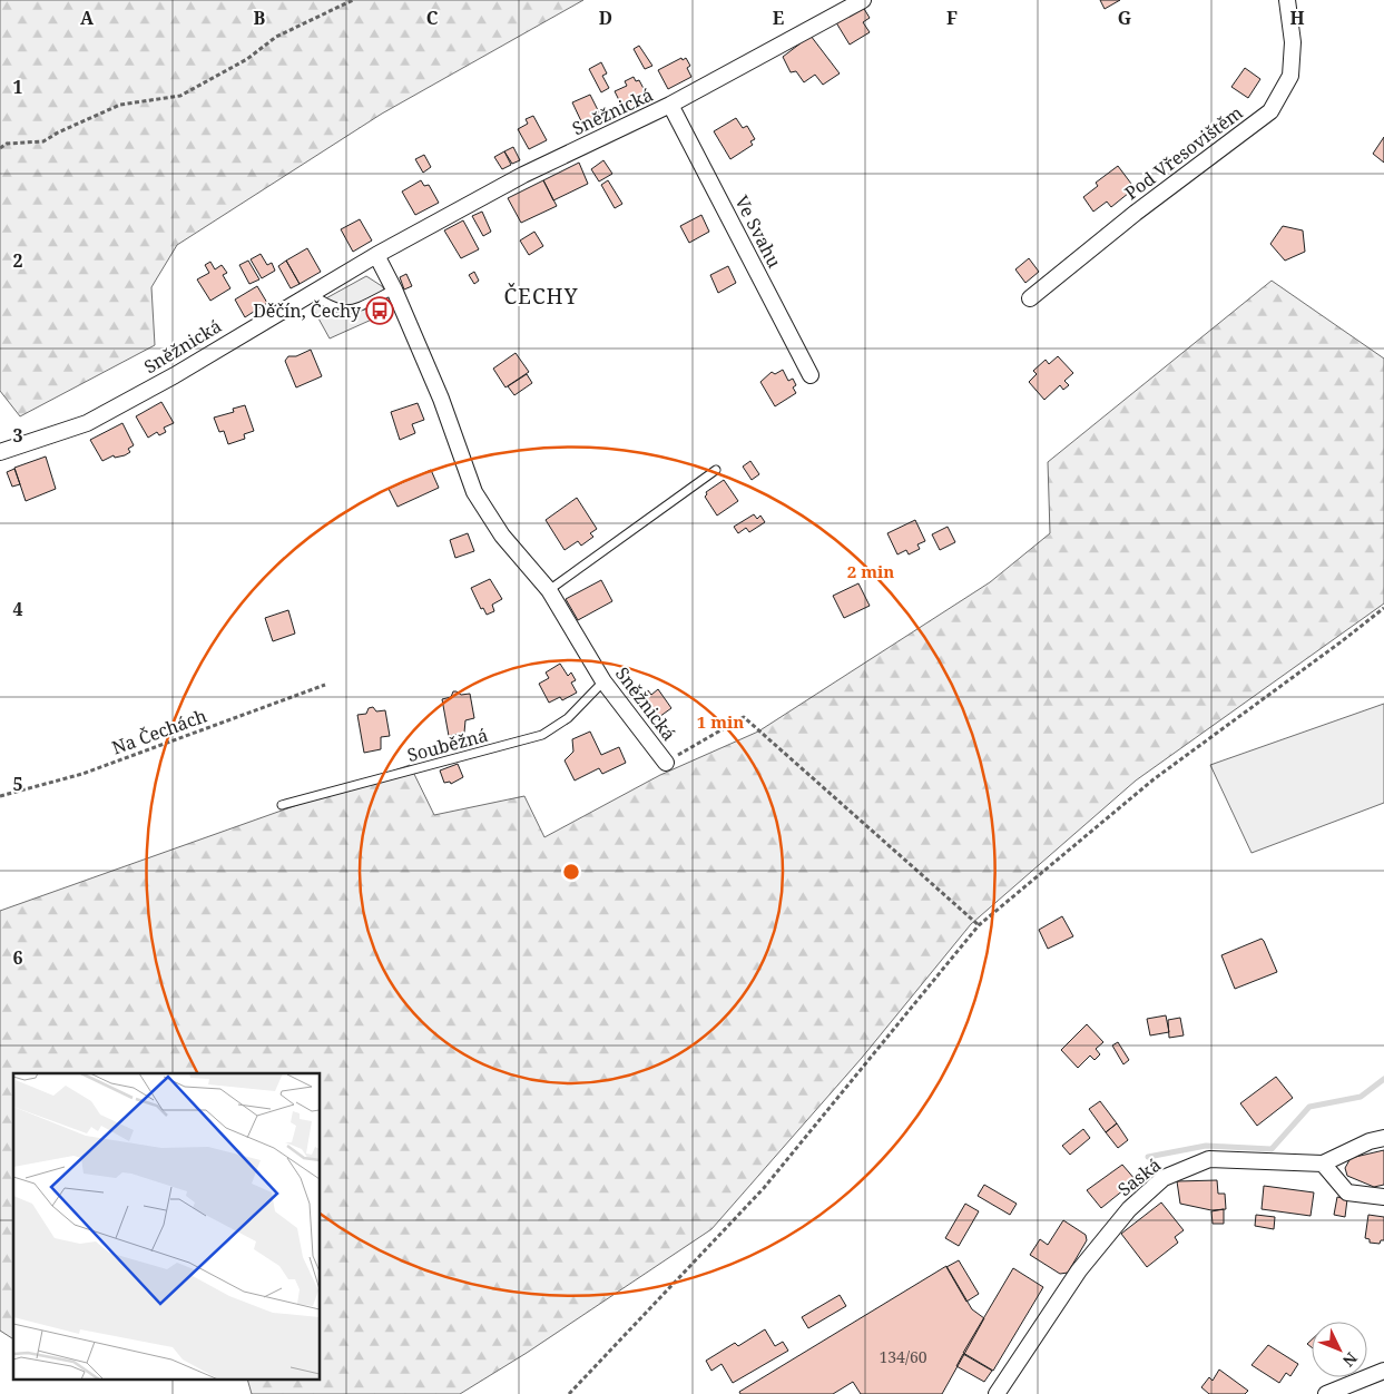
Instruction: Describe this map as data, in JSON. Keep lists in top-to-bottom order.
{
  "streets": {
    "street": [
      "Sněžnická",
      "Pod Vřesovištěm",
      "Ve Svahu",
      "Saská"
    ],
    "lane": ["Souběžná"],
    "path": ["Na Čechách"]
  },
  "crossings": [
    ["Sněžnická", "Ve Svahu"],
    ["Sněžnická", "Souběžná"]
  ],
  "districts": ["ČECHY"],
  "places": {
    "bus stop": ["Děčín, Čechy"]
  },
  "house_numbers": ["134/60"],
  "north": "bottom right",
  "grid": {
    "columns": [
      "A",
      "B",
      "C",
      "D",
      "E",
      "F",
      "G",
      "H"
    ],
    "rows": [
      "1",
      "2",
      "3",
      "4",
      "5",
      "6"
    ]
  },
  "rings": ["2 min", "1 min"]
}
